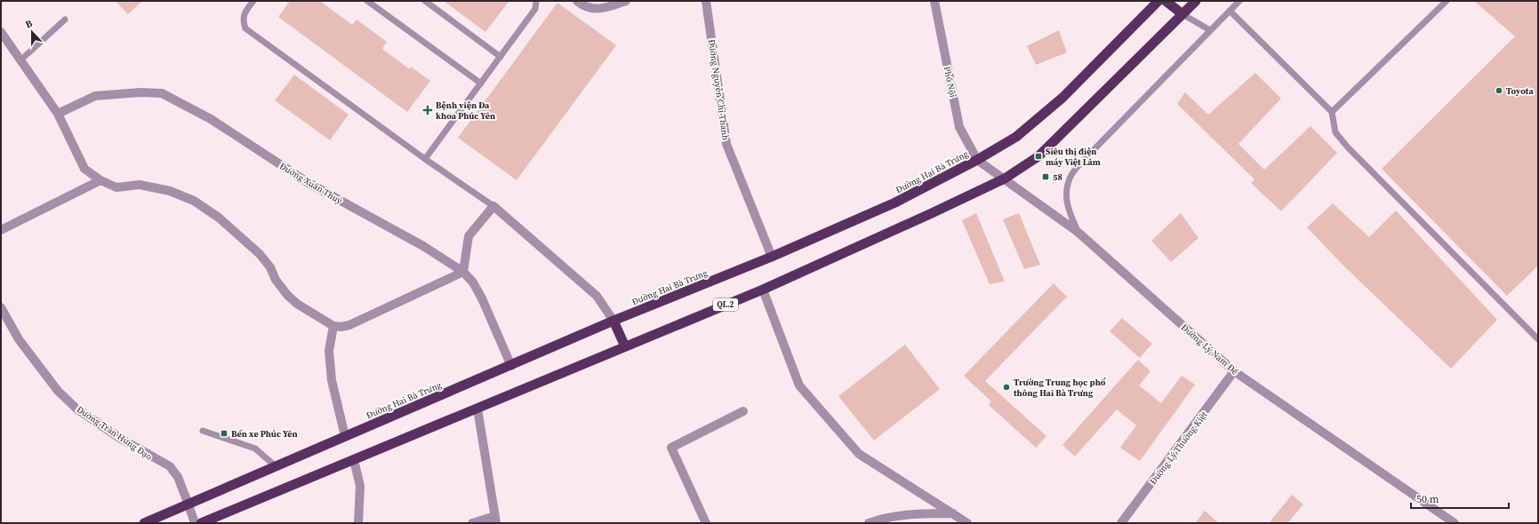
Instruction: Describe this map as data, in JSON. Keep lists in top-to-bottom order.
{
  "streets": {
    "highway": ["Đường Hai Bà Trưng", "QL.2"],
    "street": [
      "Phố Nội",
      "Đường Nguyễn Chí Thanh",
      "Đường Xuân Thuỷ",
      "Đường Lý Nam Đế",
      "Đường Trần Hưng Đạo",
      "Đường Lý Thường Kiệt"
    ]
  },
  "crossings": [
    ["Phố Nội", "Đường Hai Bà Trưng"],
    ["Phố Nội", "Đường Lý Nam Đế"],
    ["Đường Nguyễn Chí Thanh", "Đường Hai Bà Trưng"],
    ["Đường Hai Bà Trưng", "Đường Xuân Thuỷ"],
    ["Đường Hai Bà Trưng", "Đường Lý Nam Đế"],
    ["Đường Hai Bà Trưng", "Đường Trần Hưng Đạo"],
    ["QL.2", "Đường Lý Nam Đế"],
    ["Đường Lý Nam Đế", "Đường Lý Thường Kiệt"]
  ],
  "places": {
    "other": ["Toyota", "Trường Trung học phổ thông Hai Bà Trưng"],
    "health": ["Bệnh viện Đa khoa Phúc Yên"],
    "transit": ["Siêu thị điện máy Việt Lâm", "58", "Bến xe Phúc Yên"]
  },
  "scale_bar": "50 m",
  "north": "top"
}
